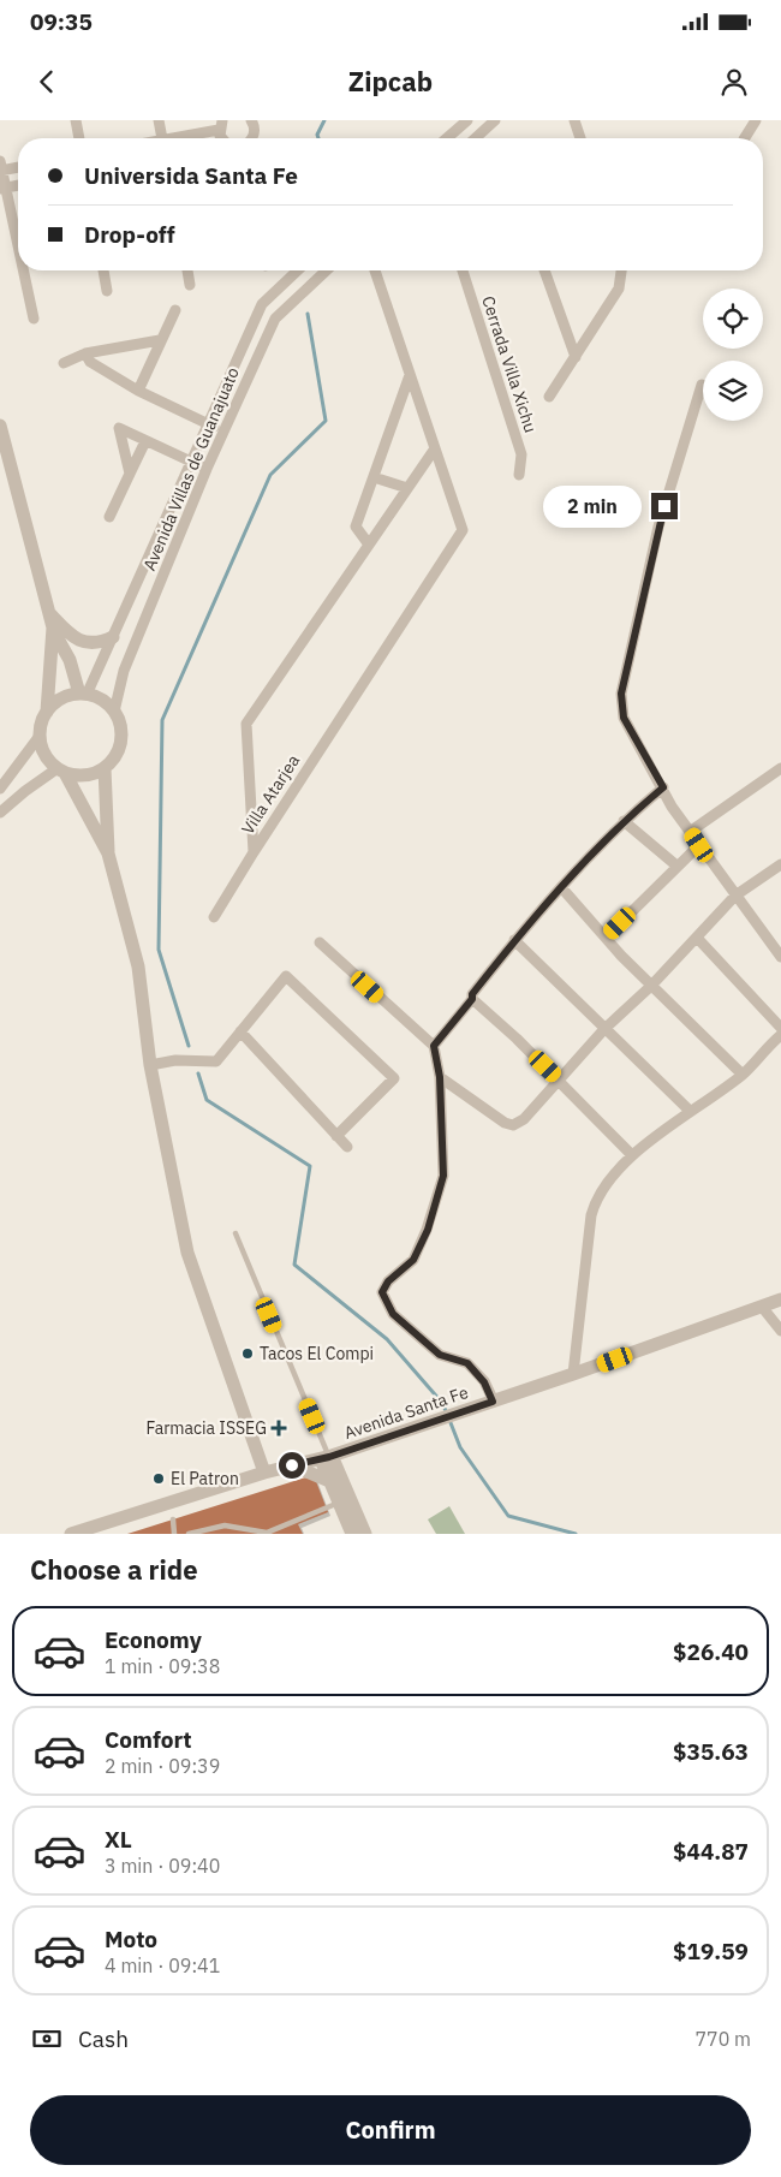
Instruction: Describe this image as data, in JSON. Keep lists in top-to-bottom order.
{
  "streets": {
    "street": [
      "Cerrada Villa Xichu",
      "Avenida Villas de Guanajuato",
      "Villa Atarjea",
      "Avenida Santa Fe"
    ]
  },
  "places": {
    "other": ["Tacos El Compi", "El Patron"],
    "health": ["Farmacia ISSEG"]
  },
  "page": {
    "status": "09:35",
    "header": "Zipcab",
    "banner": ["Universida Santa Fe", "Drop-off"],
    "bubble": "2 min",
    "heading": "Choose a ride",
    "list": [
      {
        "name": "Economy",
        "note": "1 min · 09:38",
        "value": "$26.40"
      },
      {
        "name": "Comfort",
        "note": "2 min · 09:39",
        "value": "$35.63"
      },
      {
        "name": "XL",
        "note": "3 min · 09:40",
        "value": "$44.87"
      },
      {
        "name": "Moto",
        "note": "4 min · 09:41",
        "value": "$19.59"
      }
    ],
    "pay": ["Cash", "770 m"],
    "buttons": "Confirm"
  }
}
